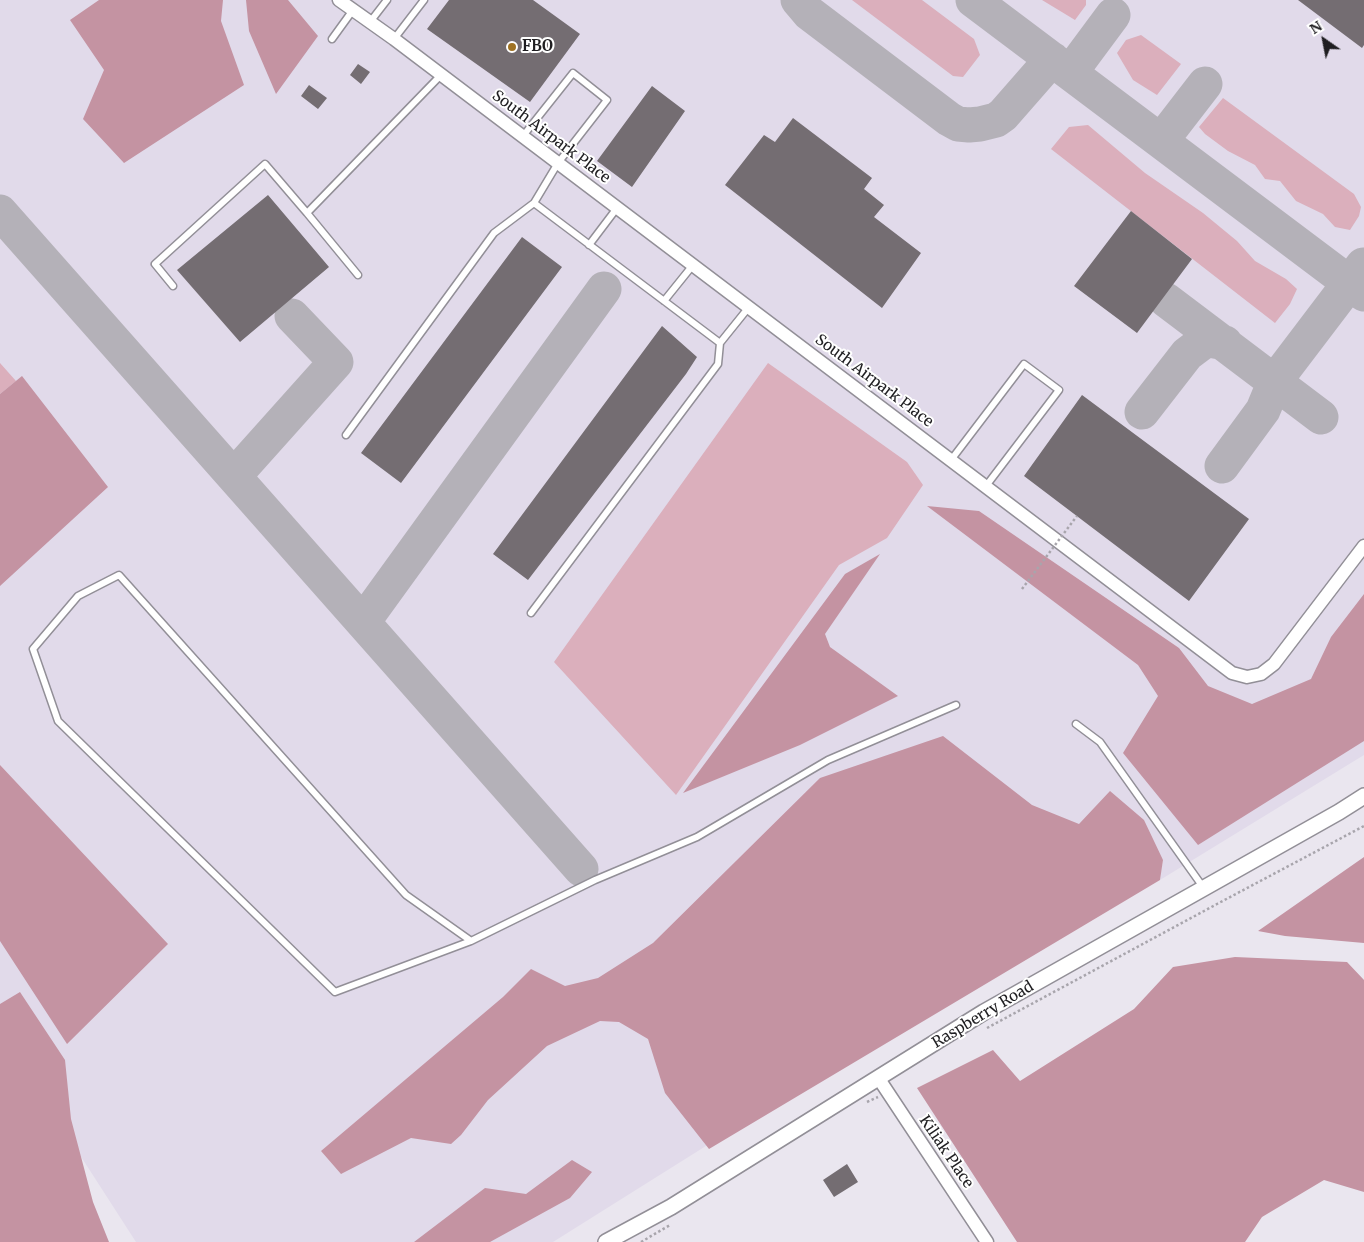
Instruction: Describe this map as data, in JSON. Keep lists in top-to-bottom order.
{
  "streets": {
    "street": ["South Airpark Place", "Raspberry Road", "Kiliak Place"]
  },
  "crossings": [
    ["Raspberry Road", "Kiliak Place"]
  ],
  "places": ["FBO"],
  "north": "top left"
}
